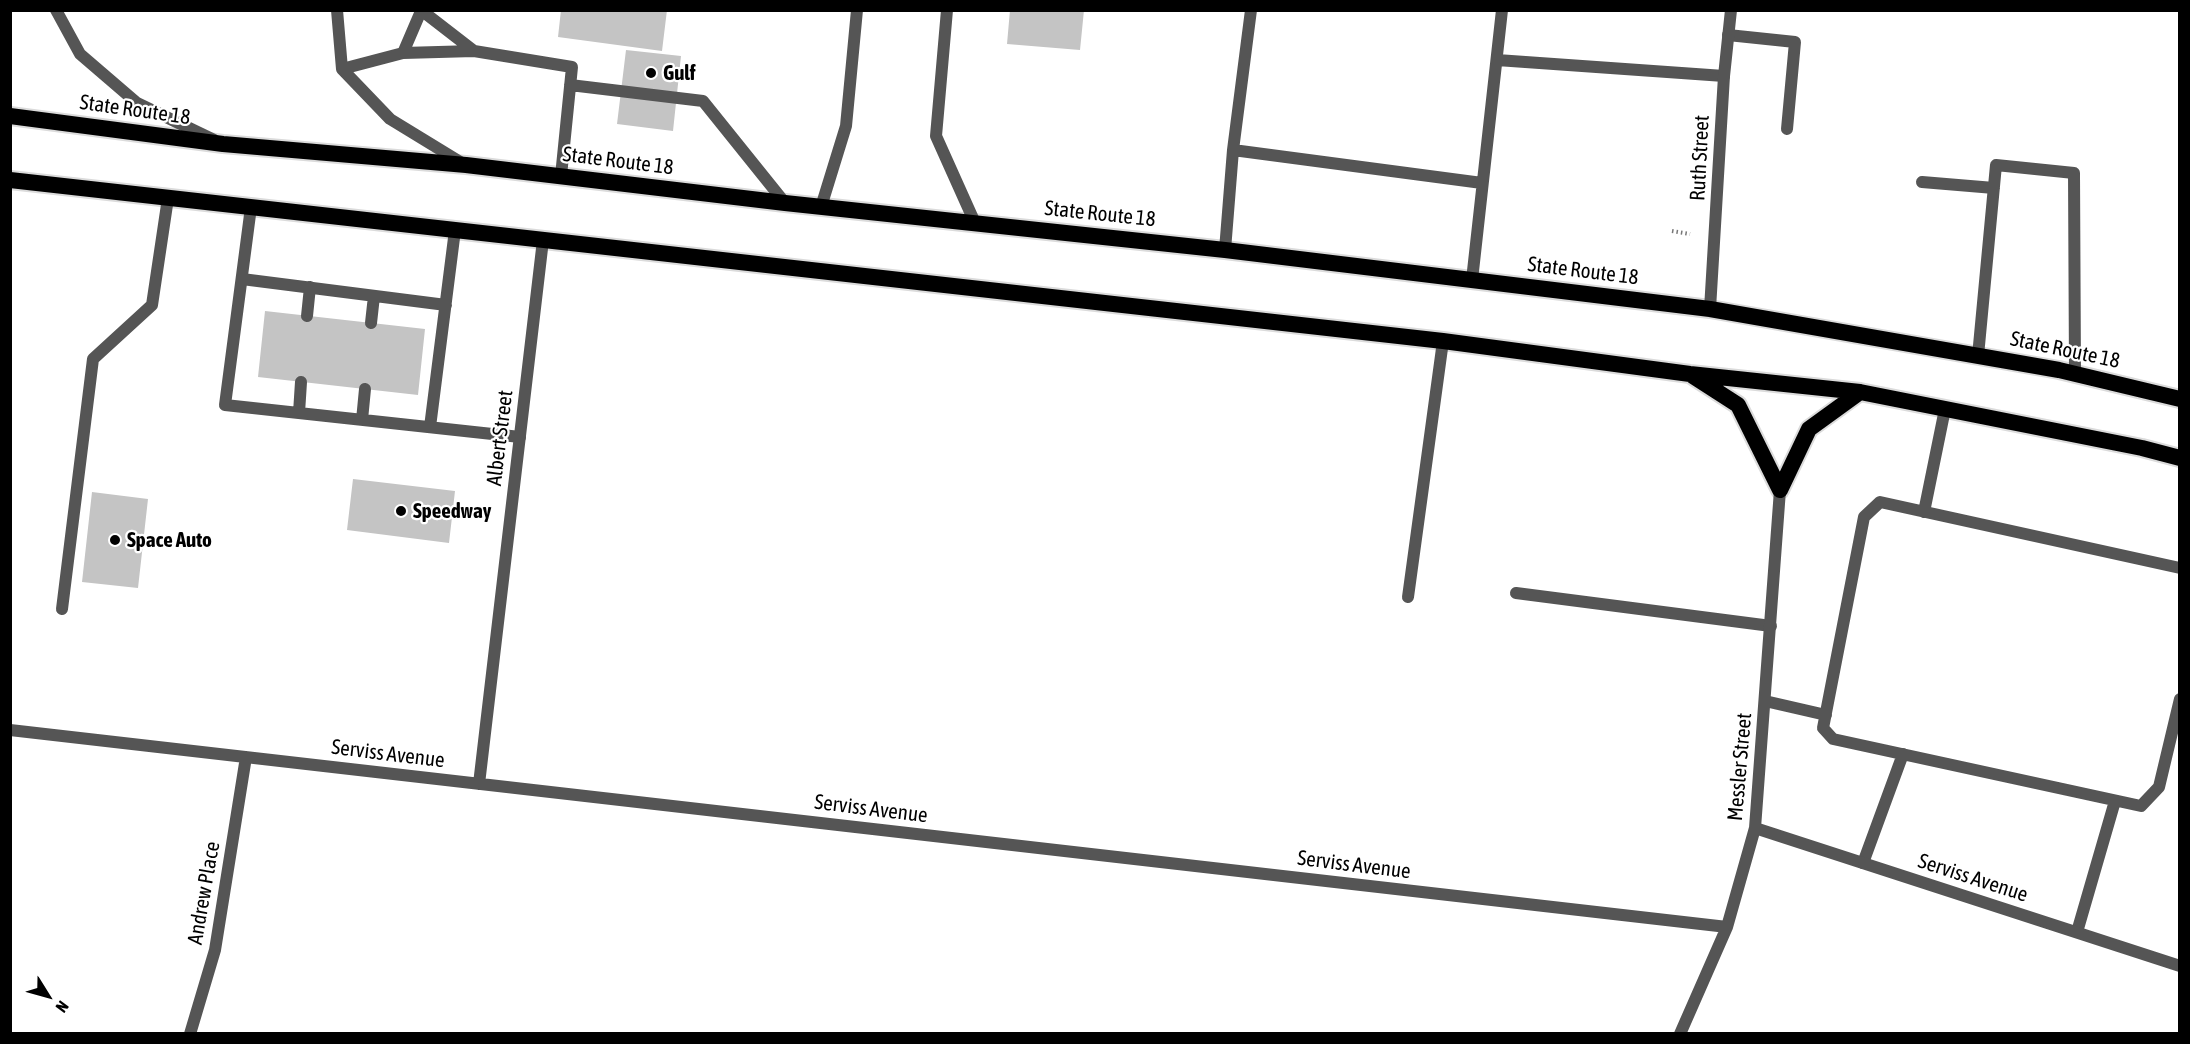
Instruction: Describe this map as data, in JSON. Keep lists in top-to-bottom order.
{
  "streets": {
    "highway": ["State Route 18"],
    "street": [
      "Ruth Street",
      "Albert Street",
      "Serviss Avenue",
      "Messler Street",
      "Andrew Place"
    ]
  },
  "crossings": [
    ["State Route 18", "Ruth Street"],
    ["Albert Street", "Serviss Avenue"],
    ["Serviss Avenue", "Messler Street"],
    ["Serviss Avenue", "Andrew Place"]
  ],
  "places": ["Gulf", "Speedway", "Space Auto"],
  "north": "bottom right"
}
